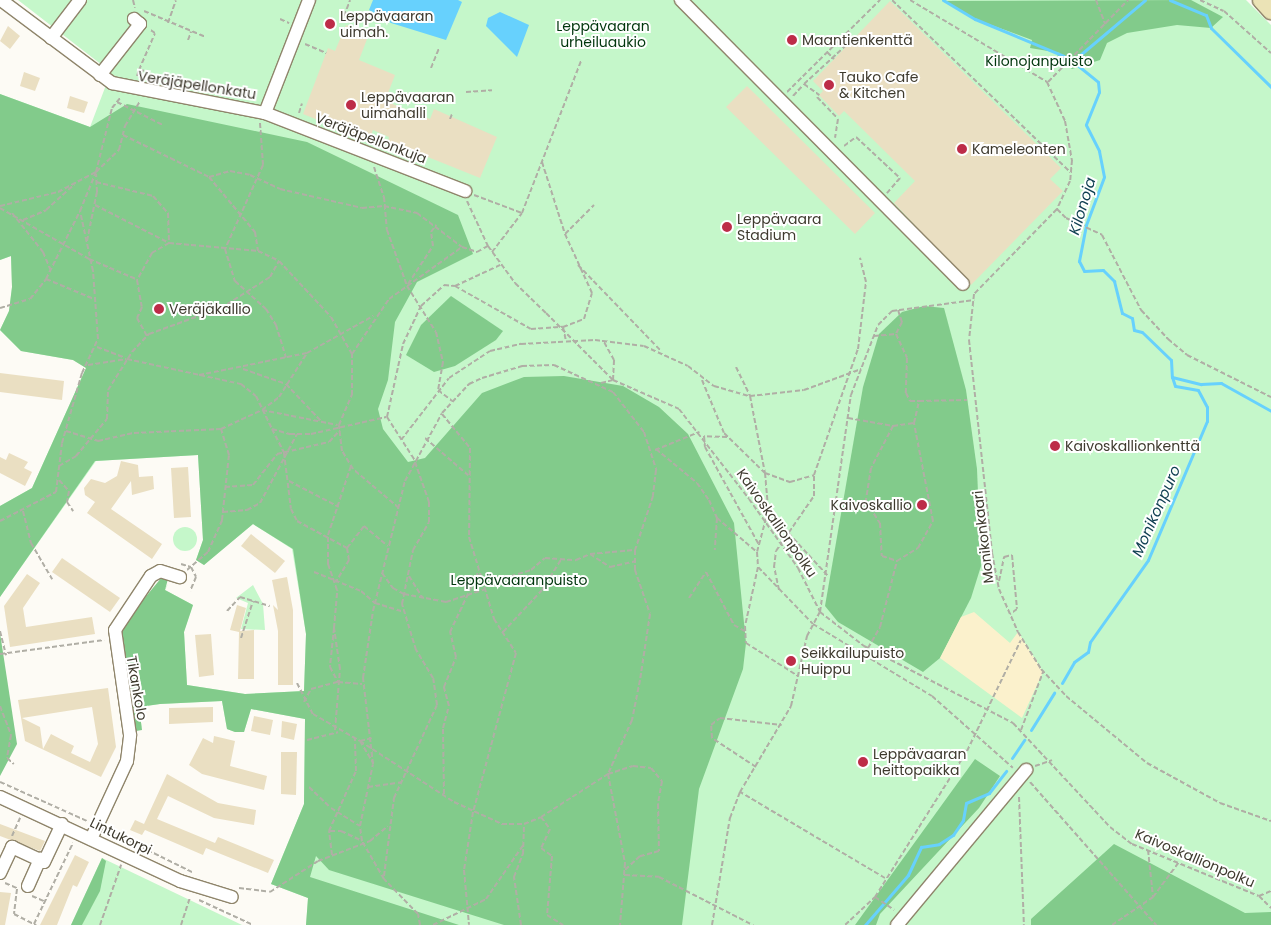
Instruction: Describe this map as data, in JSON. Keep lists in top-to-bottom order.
{
  "streets": {
    "street": [
      "Veräjäpellonkatu",
      "Veräjäpellonkuja",
      "Tikankolo",
      "Lintukorpi"
    ],
    "path": ["Kaivoskallionpolku", "Monikonkaari"]
  },
  "crossings": [
    ["Veräjäpellonkatu", "Veräjäpellonkuja"],
    ["Veräjäpellonkuja", "Kaivoskallionpolku"],
    ["Tikankolo", "Lintukorpi"]
  ],
  "water": ["Kilonoja", "Monikonpuro"],
  "parks": ["Leppävaaran urheiluaukio", "Kilonojanpuisto", "Leppävaaranpuisto"],
  "places": [
    "Leppävaaran uimah.",
    "Maantienkenttä",
    "Tauko Cafe & Kitchen",
    "Leppävaaran uimahalli",
    "Kameleonten",
    "Leppävaara Stadium",
    "Veräjäkallio",
    "Kaivoskallionkenttä",
    "Kaivoskallio",
    "Seikkailupuisto Huippu",
    "Leppävaaran heittopaikka"
  ]
}
